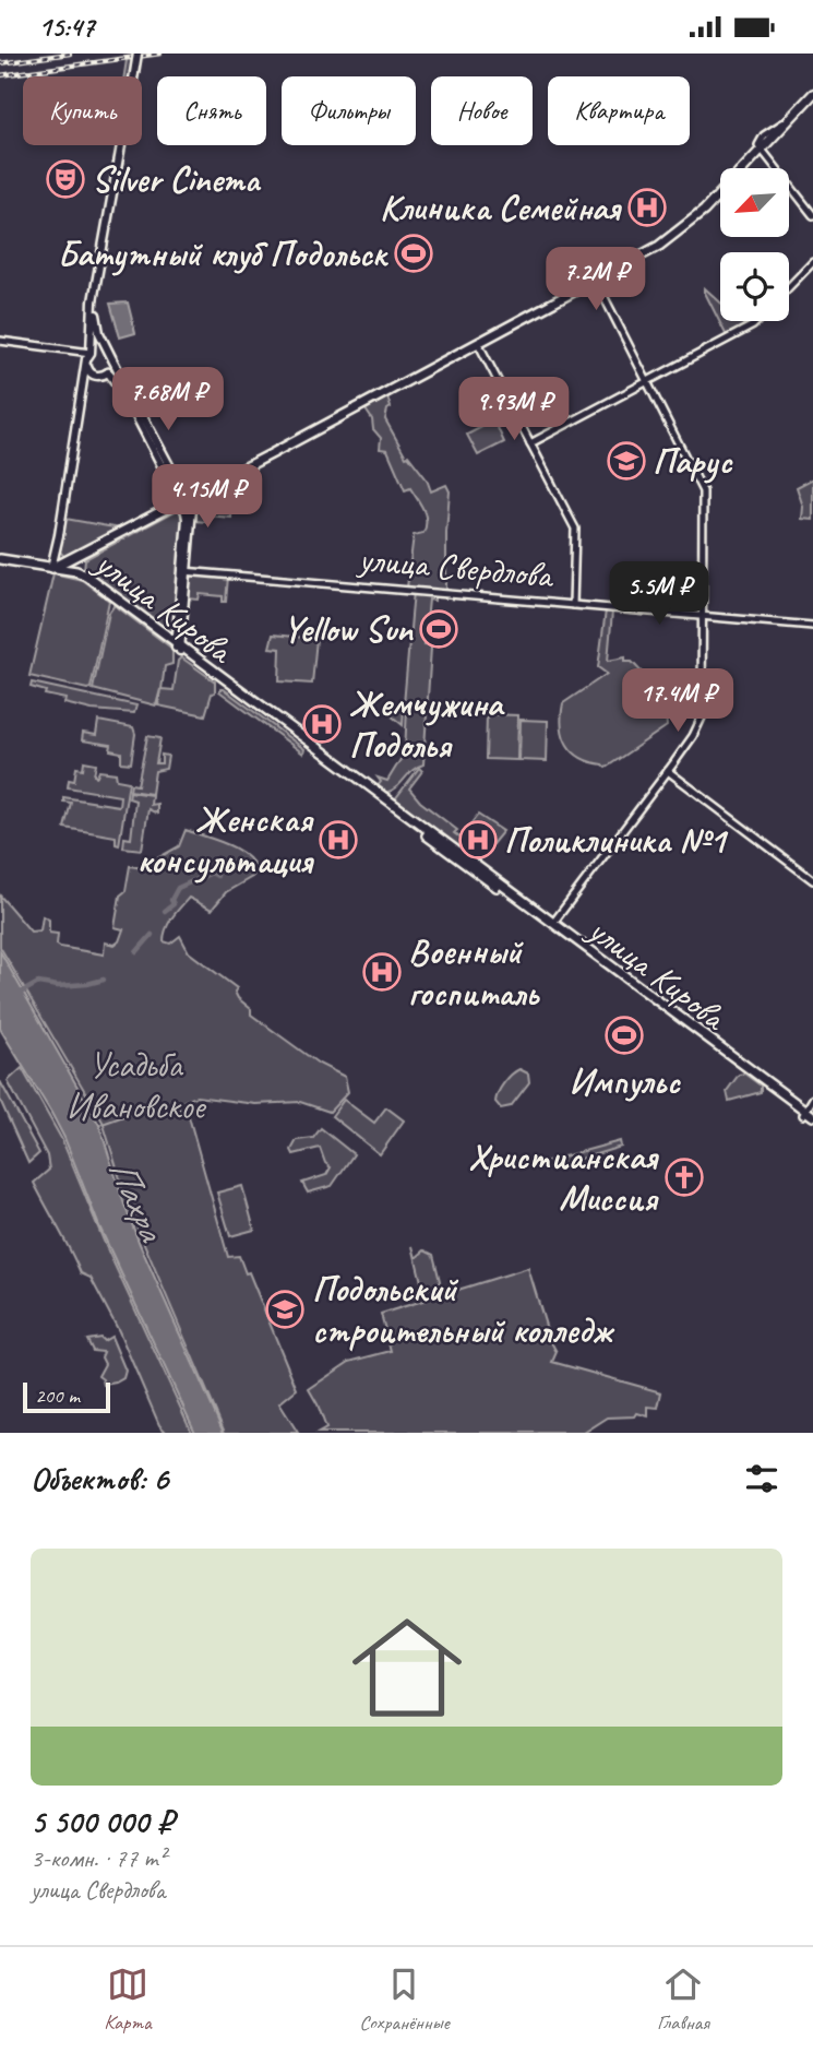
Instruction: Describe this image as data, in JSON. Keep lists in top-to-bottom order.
{
  "streets": {
    "main road": ["улица Кирова"],
    "street": ["улица Свердлова"]
  },
  "water": ["Пахра"],
  "parks": ["Усадьба Ивановское"],
  "places": {
    "theatre": ["Silver Cinema"],
    "hospital": [
      "Клиника Семейная",
      "Жемчужина Подолья",
      "Женская консультация",
      "Поликлиника №1",
      "Военный госпиталь"
    ],
    "sports": ["Батутный клуб Подольск", "Yellow Sun", "Импульс"],
    "school or university": ["Парус", "Подольский строительный колледж"],
    "church": ["Христианская Миссия"]
  },
  "scale_bar": "200 m",
  "north": "bottom left",
  "page": {
    "status": "15:47",
    "chip": [
      "Купить",
      "Снять",
      "Фильтры",
      "Новое",
      "Квартира"
    ],
    "price": [
      "7.2M ₽",
      "7.68M ₽",
      "9.93M ₽",
      "4.15M ₽",
      "5.5M ₽",
      "17.4M ₽"
    ],
    "scale": "200 m",
    "heading": "Объектов: 6",
    "list": [
      {
        "name": "5 500 000 ₽",
        "note": "3-комн. · 77 m² · улица Свердлова"
      }
    ],
    "tabs": ["Карта", "Сохранённые", "Главная"]
  }
}
